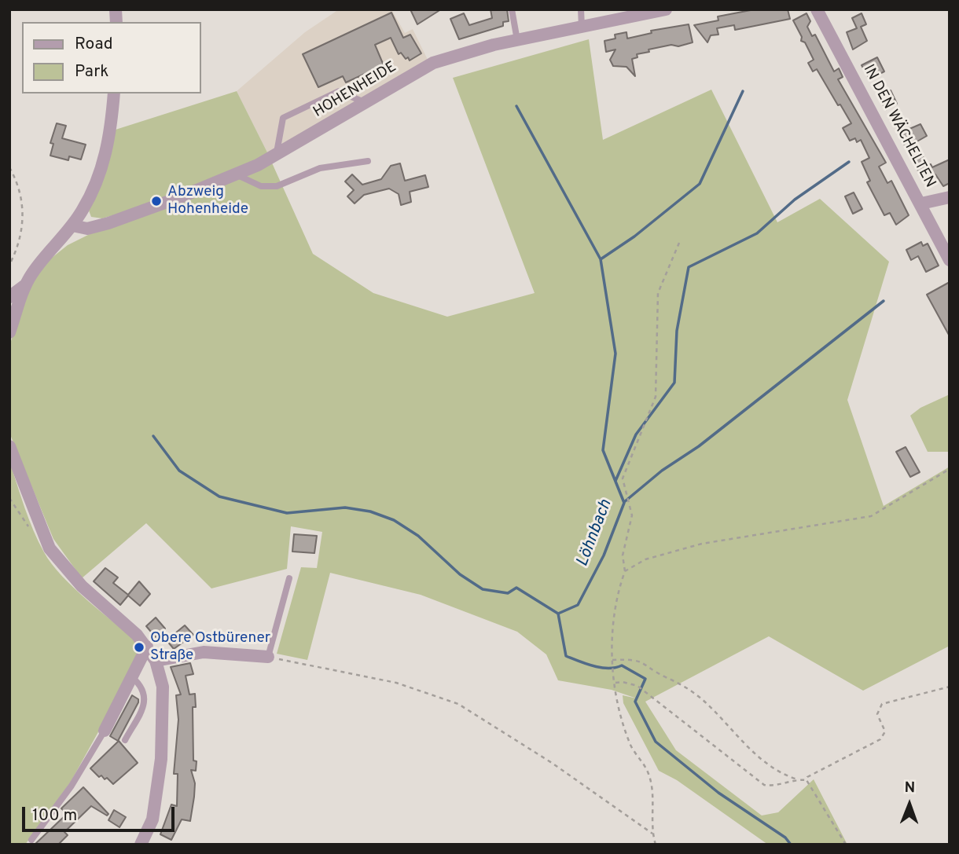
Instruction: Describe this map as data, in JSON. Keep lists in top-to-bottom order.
{
  "streets": {
    "street": ["HOHENHEIDE", "IN DEN WÄCHELTEN"]
  },
  "water": ["Löhnbach"],
  "places": ["Abzweig Hohenheide", "Obere Ostbürener Straße"],
  "legend": ["Road", "Park"],
  "scale_bar": "100 m",
  "north": "top"
}
